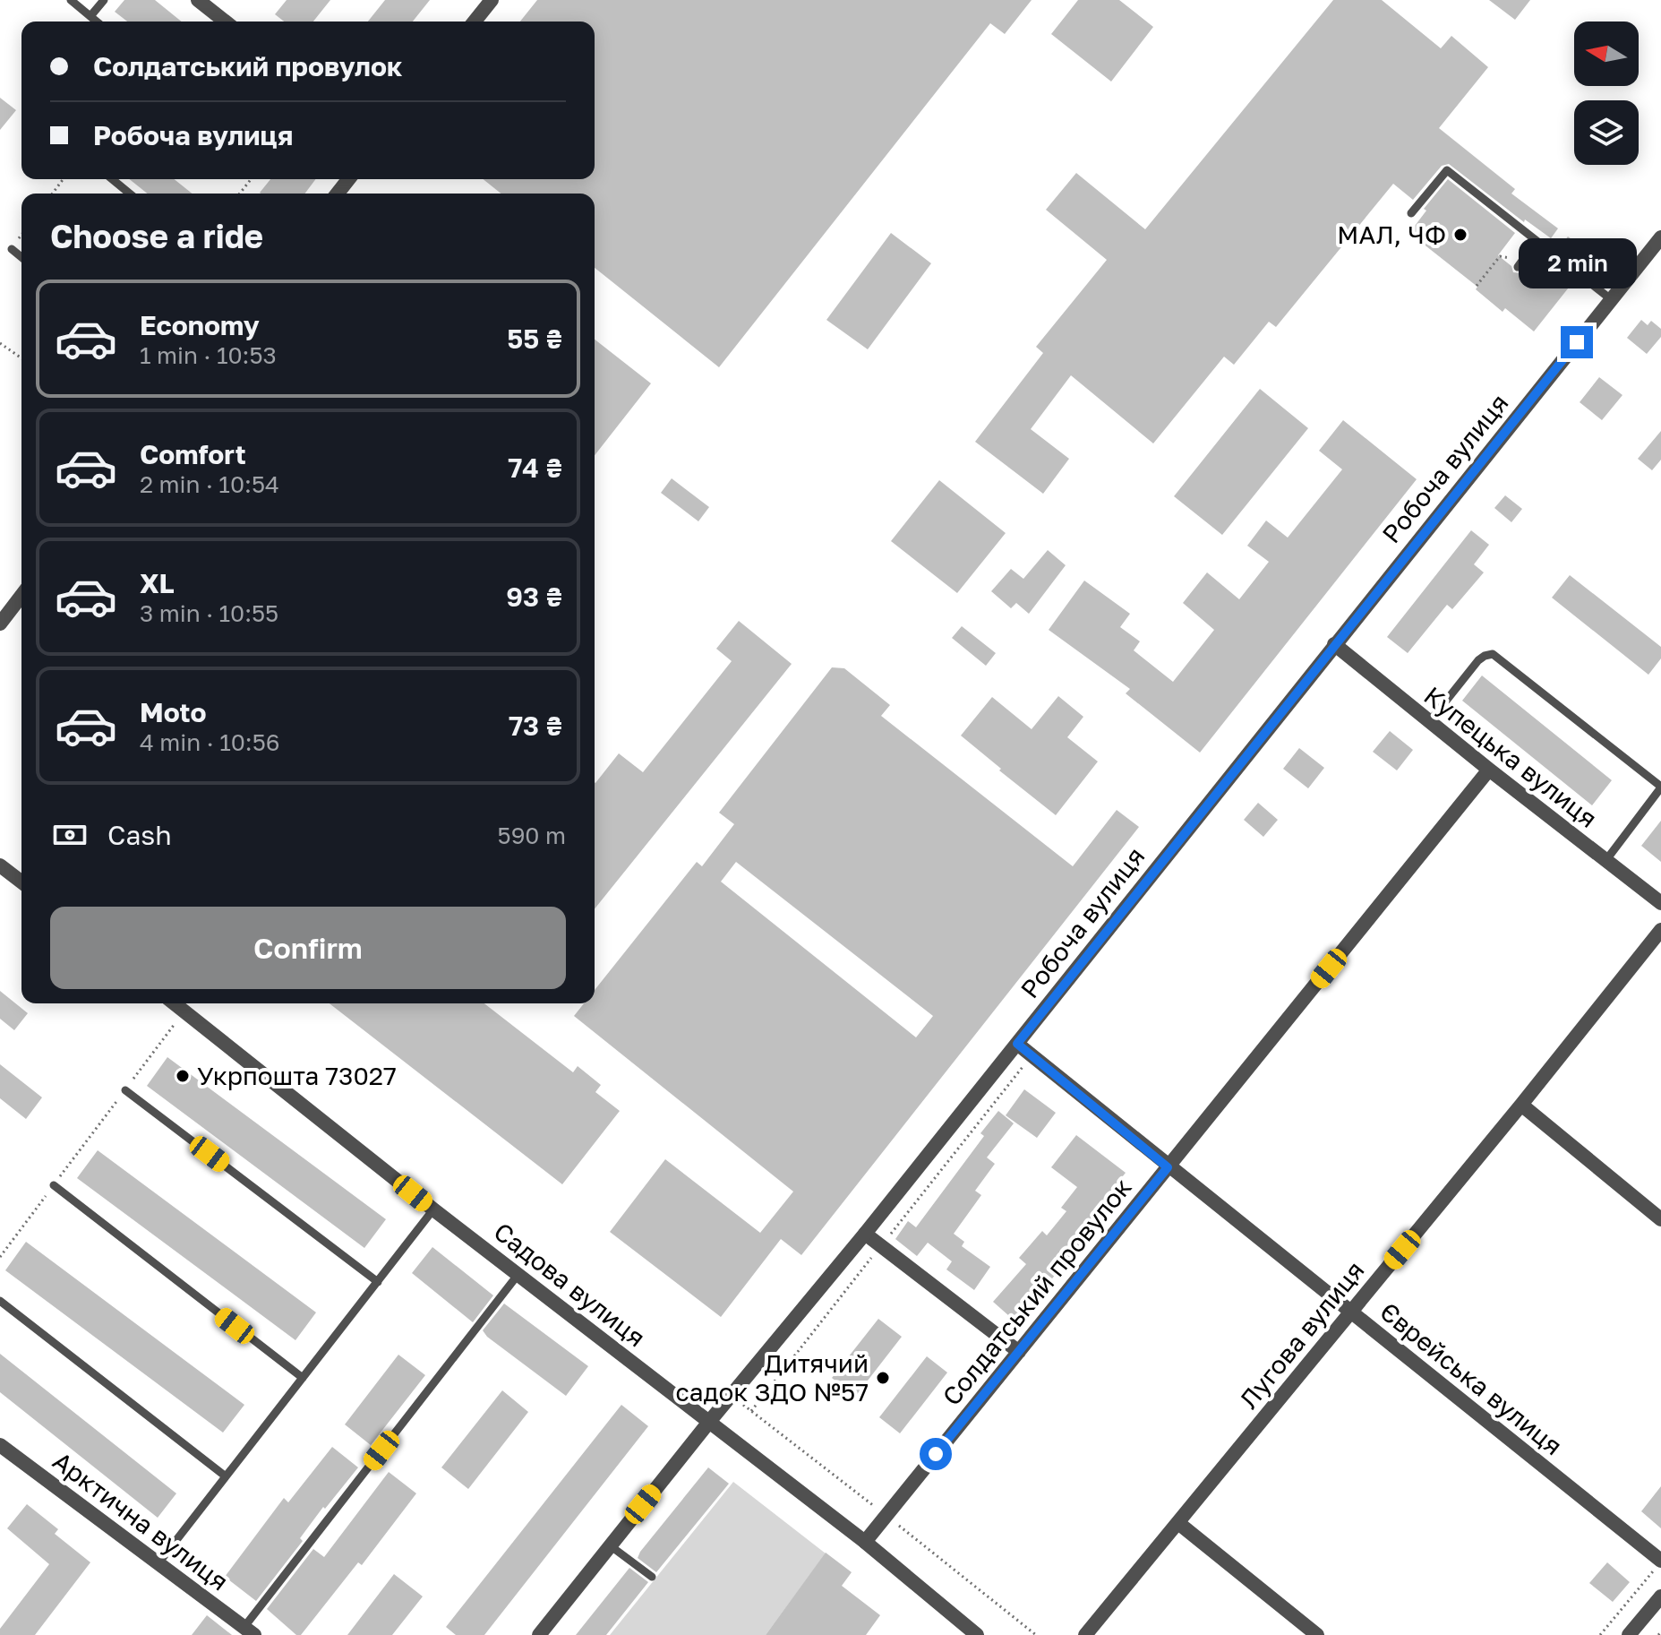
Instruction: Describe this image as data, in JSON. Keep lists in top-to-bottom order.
{
  "streets": {
    "street": [
      "Робоча вулиця",
      "Купецька вулиця",
      "Садова вулиця",
      "Солдатський провулок",
      "Лугова вулиця",
      "Єврейська вулиця",
      "Арктична вулиця"
    ]
  },
  "crossings": [
    ["Робоча вулиця", "Купецька вулиця"],
    ["Робоча вулиця", "Садова вулиця"],
    ["Робоча вулиця", "Єврейська вулиця"],
    ["Купецька вулиця", "Солдатський провулок"],
    ["Садова вулиця", "Солдатський провулок"],
    ["Солдатський провулок", "Єврейська вулиця"],
    ["Лугова вулиця", "Єврейська вулиця"]
  ],
  "places": ["МАЛ, ЧФ", "Укрпошта 73027", "Дитячий садок ЗДО №57"],
  "north": "left",
  "page": {
    "banner": ["Солдатський провулок", "Робоча вулиця"],
    "heading": "Choose a ride",
    "bubble": "2 min",
    "list": [
      {
        "name": "Economy",
        "note": "1 min · 10:53",
        "value": "55 ₴"
      },
      {
        "name": "Comfort",
        "note": "2 min · 10:54",
        "value": "74 ₴"
      },
      {
        "name": "XL",
        "note": "3 min · 10:55",
        "value": "93 ₴"
      },
      {
        "name": "Moto",
        "note": "4 min · 10:56",
        "value": "73 ₴"
      }
    ],
    "pay": ["Cash", "590 m"],
    "buttons": "Confirm"
  }
}
